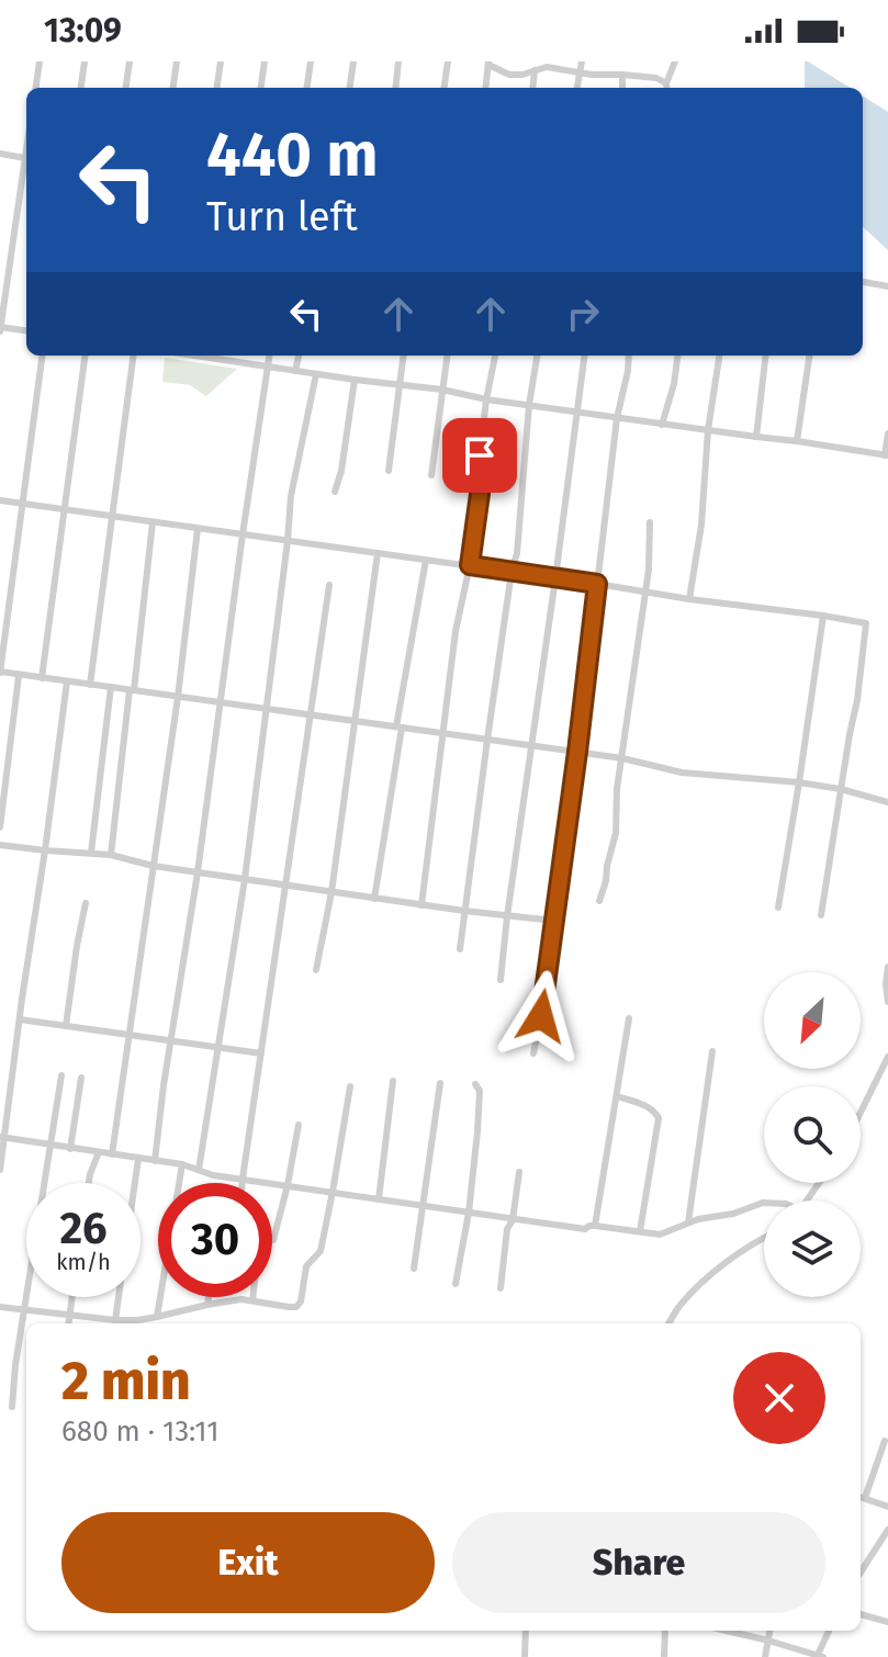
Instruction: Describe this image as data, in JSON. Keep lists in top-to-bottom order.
{
  "north": "bottom left",
  "page": {
    "status": "13:09",
    "turn": ["440 m", "Turn left"],
    "speed": "26 km/h",
    "limit": "30",
    "heading": ["2 min", "680 m · 13:11"],
    "buttons": ["Exit", "Share"]
  }
}
